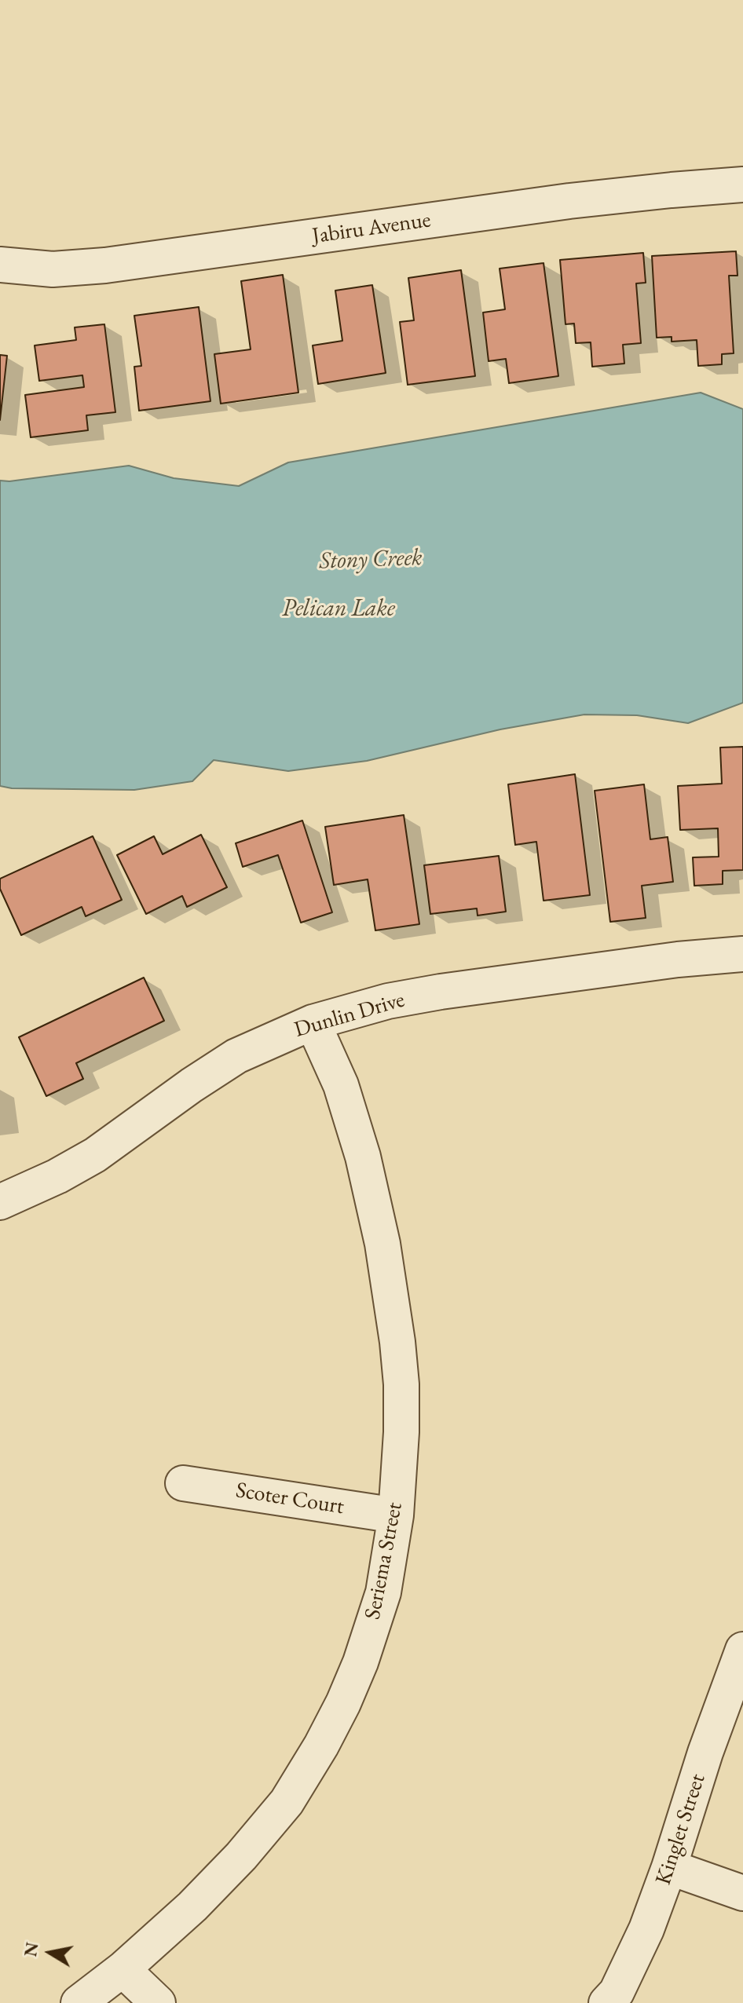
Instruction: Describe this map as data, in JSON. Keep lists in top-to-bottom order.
{
  "streets": {
    "street": [
      "Jabiru Avenue",
      "Dunlin Drive",
      "Scoter Court",
      "Seriema Street",
      "Kinglet Street"
    ]
  },
  "crossings": [
    ["Dunlin Drive", "Seriema Street"],
    ["Scoter Court", "Seriema Street"]
  ],
  "water": ["Stony Creek", "Pelican Lake"],
  "north": "left"
}
